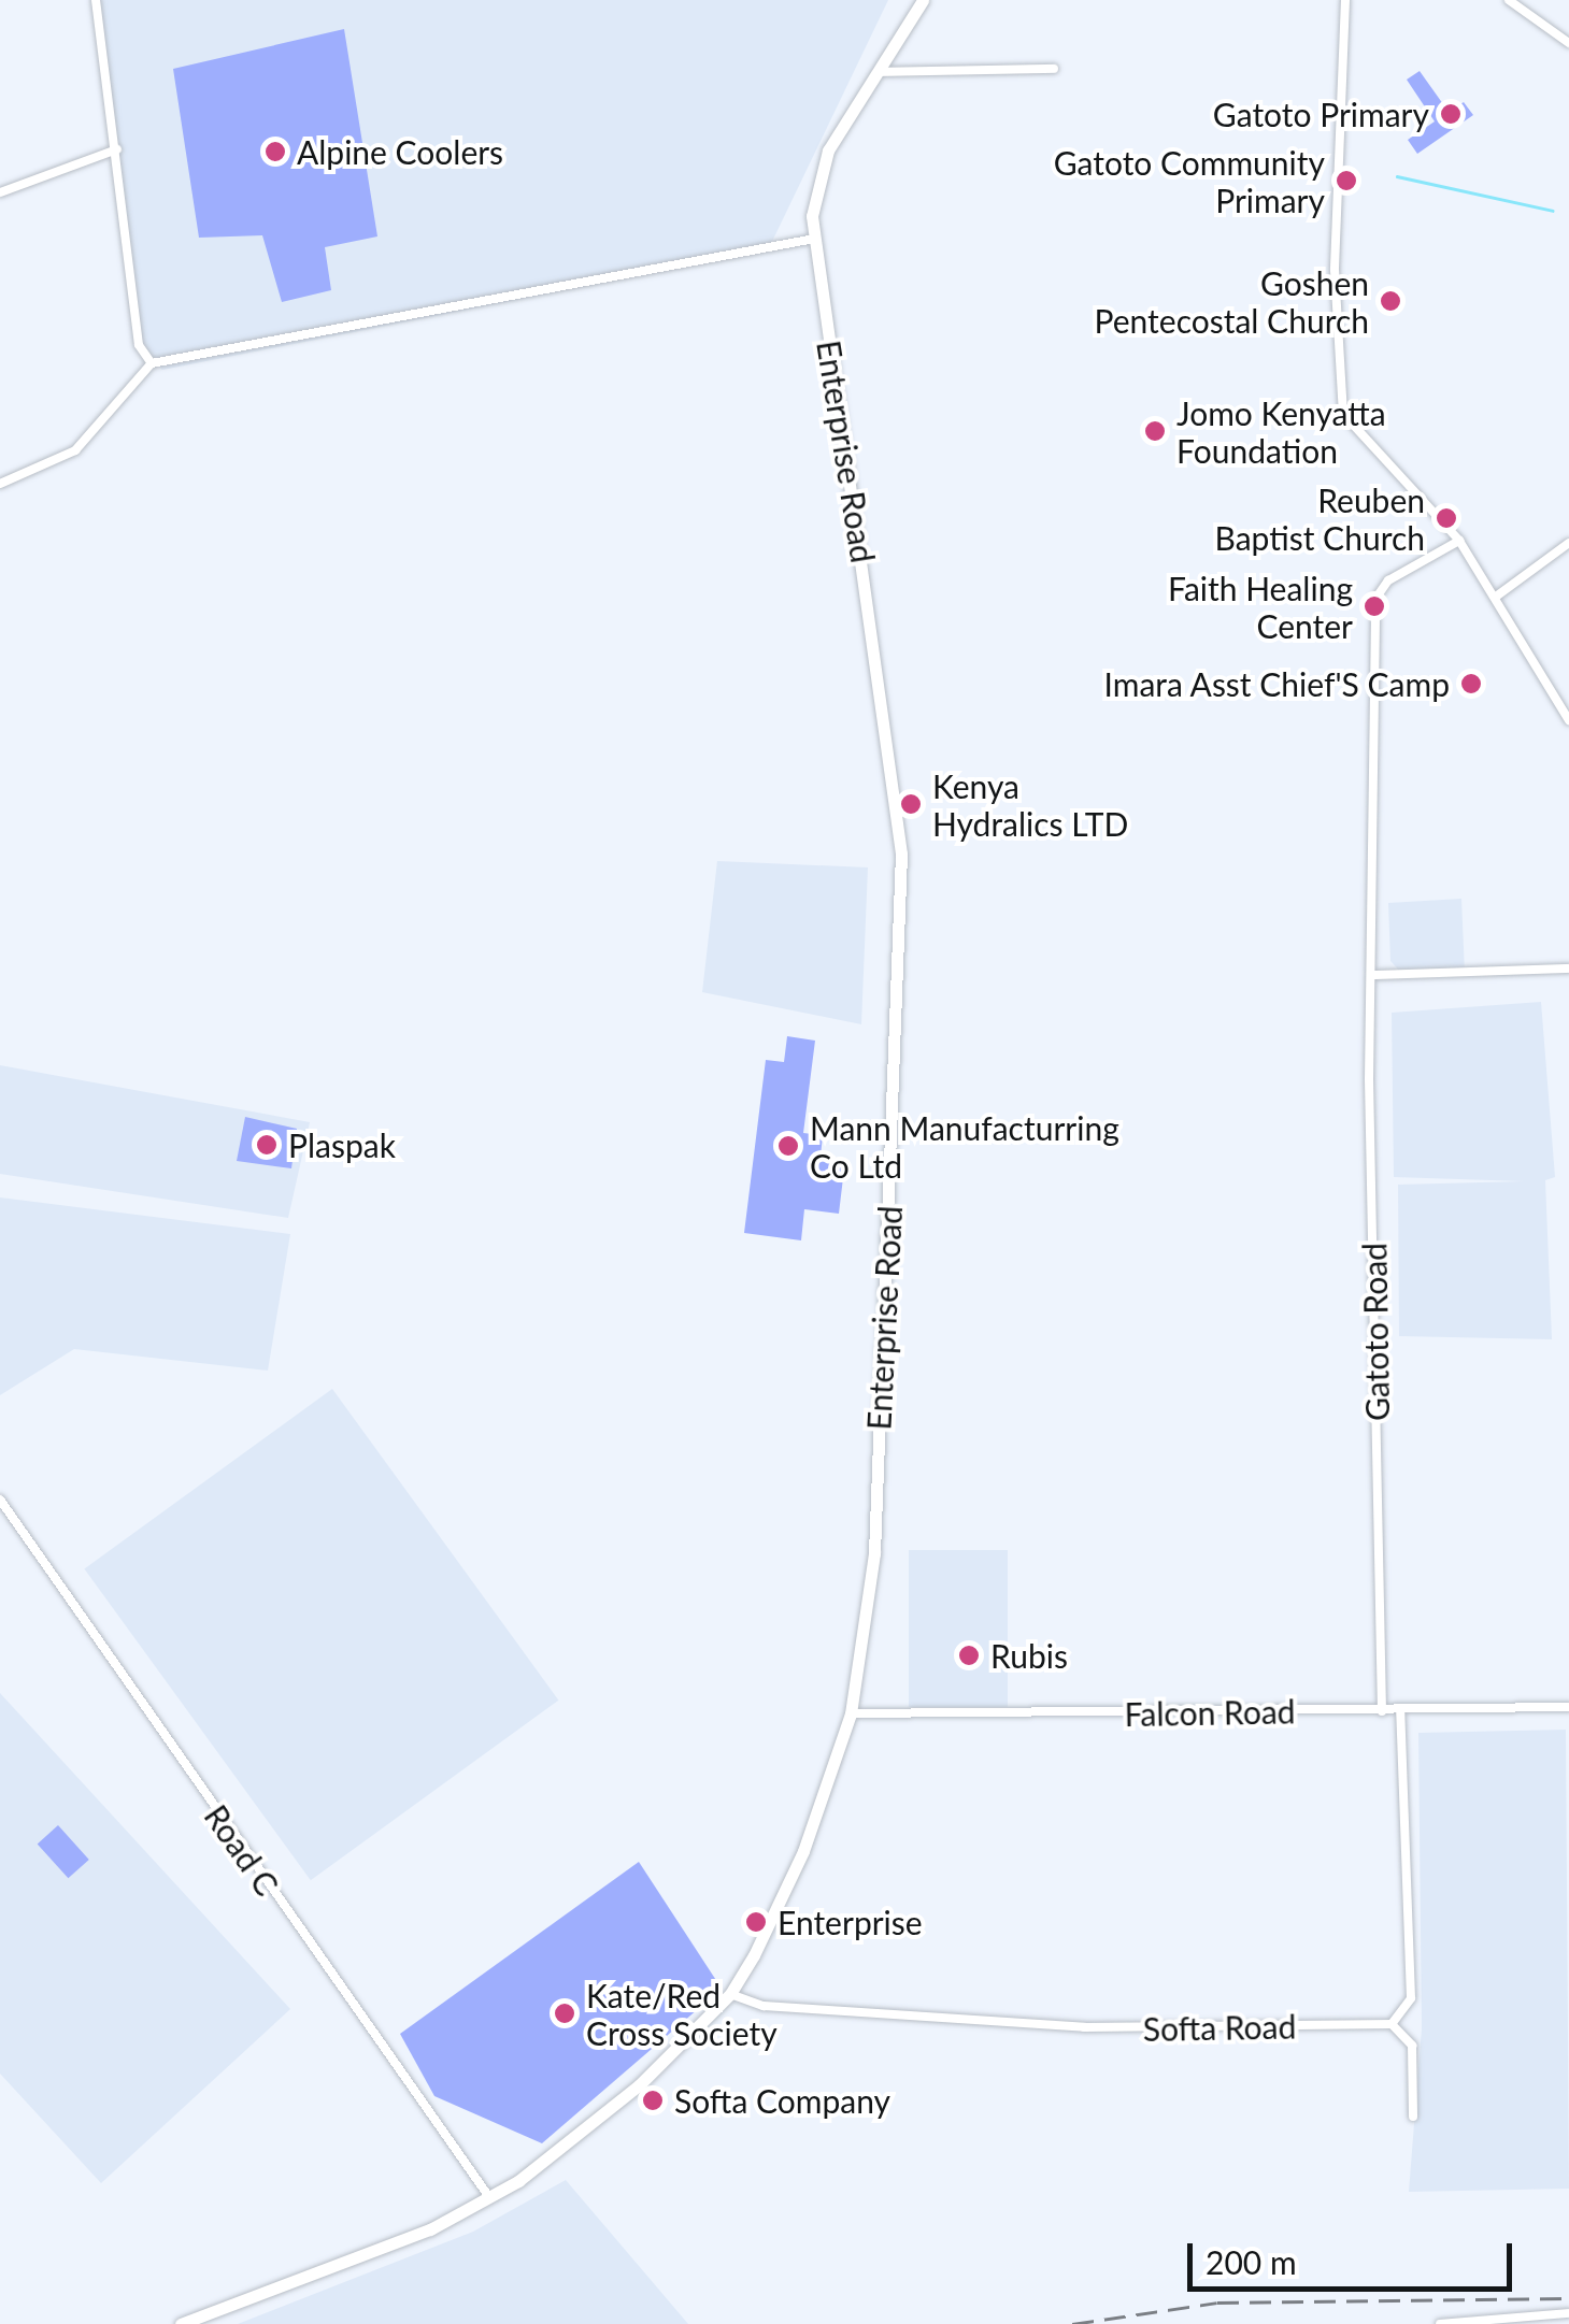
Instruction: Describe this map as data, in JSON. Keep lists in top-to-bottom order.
{
  "streets": {
    "main road": ["Enterprise Road"],
    "street": [
      "Gatoto Road",
      "Falcon Road",
      "Road C",
      "Softa Road"
    ]
  },
  "crossings": [
    ["Enterprise Road", "Falcon Road"],
    ["Enterprise Road", "Road C"],
    ["Enterprise Road", "Softa Road"],
    ["Gatoto Road", "Falcon Road"]
  ],
  "places": [
    "Gatoto Primary",
    "Alpine Coolers",
    "Gatoto Community Primary",
    "Goshen Pentecostal Church",
    "Jomo Kenyatta Foundation",
    "Reuben Baptist Church",
    "Faith Healing Center",
    "Imara Asst Chief'S Camp",
    "Kenya Hydralics LTD",
    "Plaspak",
    "Mann Manufacturring Co Ltd",
    "Rubis",
    "Enterprise",
    "Kate/Red Cross Society",
    "Softa Company"
  ],
  "scale_bar": "200 m"
}
